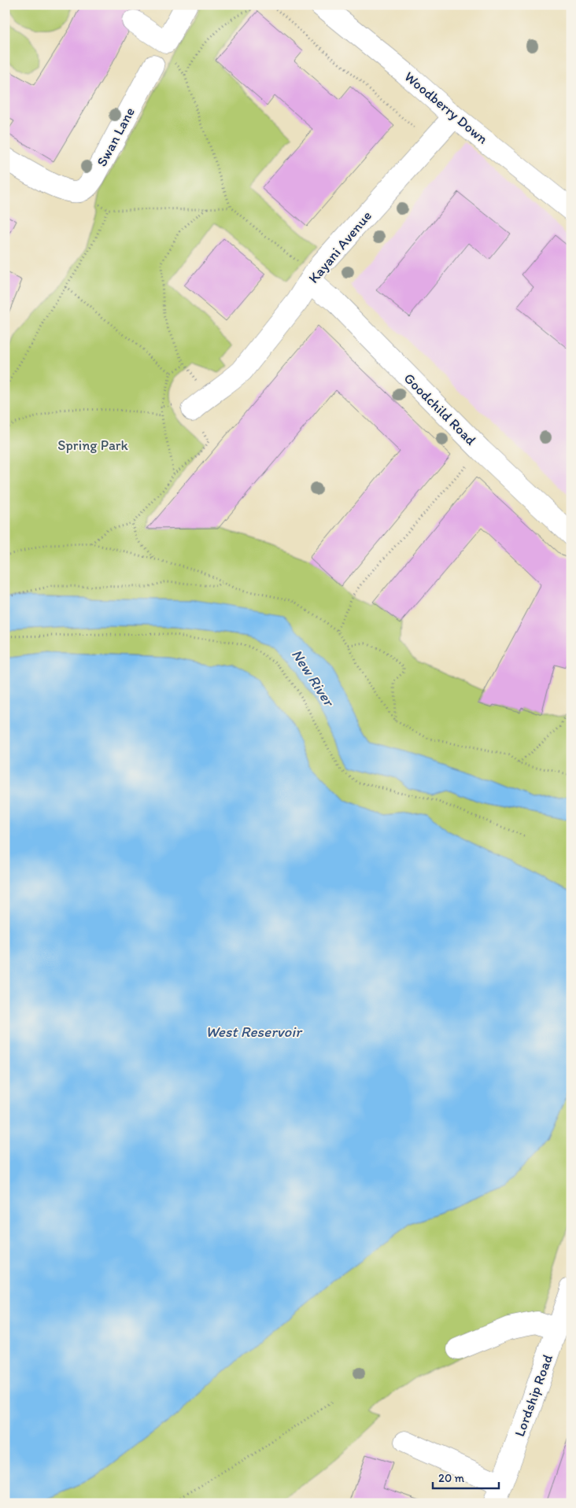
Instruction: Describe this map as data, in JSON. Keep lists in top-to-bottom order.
{
  "streets": {
    "street": [
      "Woodberry Down",
      "Swan Lane",
      "Kayani Avenue",
      "Goodchild Road",
      "Lordship Road"
    ]
  },
  "crossings": [
    ["Woodberry Down", "Kayani Avenue"],
    ["Kayani Avenue", "Goodchild Road"]
  ],
  "water": ["New River", "West Reservoir"],
  "parks": ["Spring Park"],
  "scale_bar": "20 m"
}
